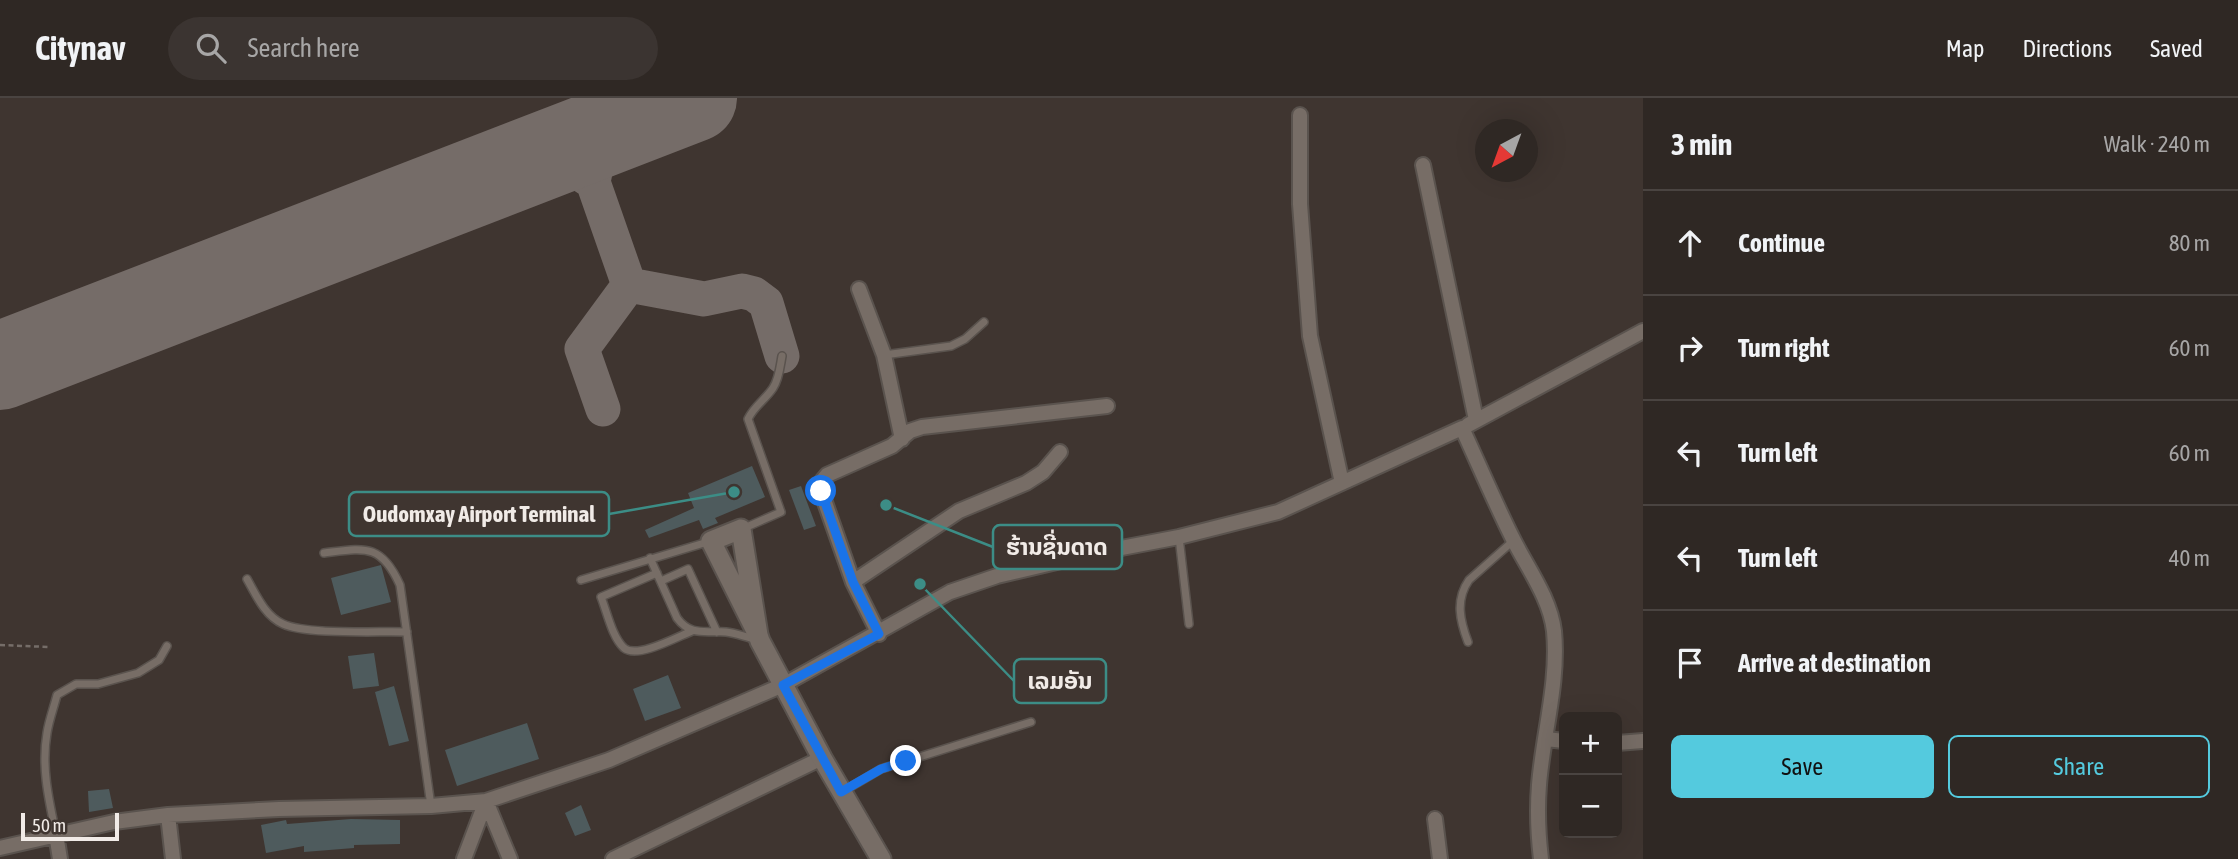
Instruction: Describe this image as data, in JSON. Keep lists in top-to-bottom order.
{
  "places": ["Oudomxay Airport Terminal", "ຮ້ານຊີ່ນດາດ", "ເລມອັນ"],
  "scale_bar": "50 m",
  "north": "bottom left",
  "page": {
    "header": "Citynav",
    "search": "Search here",
    "nav": ["Map", "Directions", "Saved"],
    "heading": ["3 min", "Walk · 240 m"],
    "list": [
      ["Continue", "80 m"],
      ["Turn right", "60 m"],
      ["Turn left", "60 m"],
      ["Turn left", "40 m"],
      "Arrive at destination"
    ],
    "map_buttons": ["+", "−"],
    "buttons": ["Save", "Share"],
    "scale": "50 m"
  }
}
